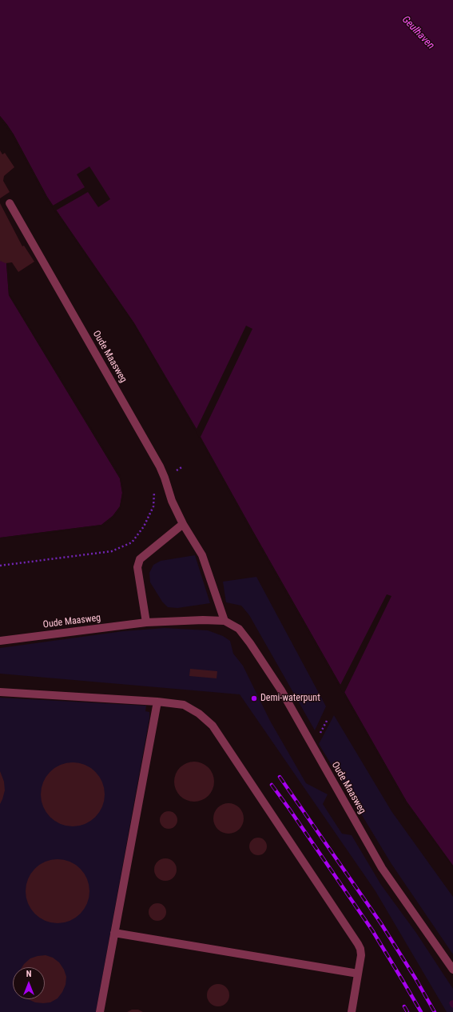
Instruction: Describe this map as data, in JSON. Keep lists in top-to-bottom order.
{
  "streets": {
    "street": ["Oude Maasweg"]
  },
  "water": ["Geulhaven"],
  "places": ["Demi-waterpunt"],
  "north": "top"
}
